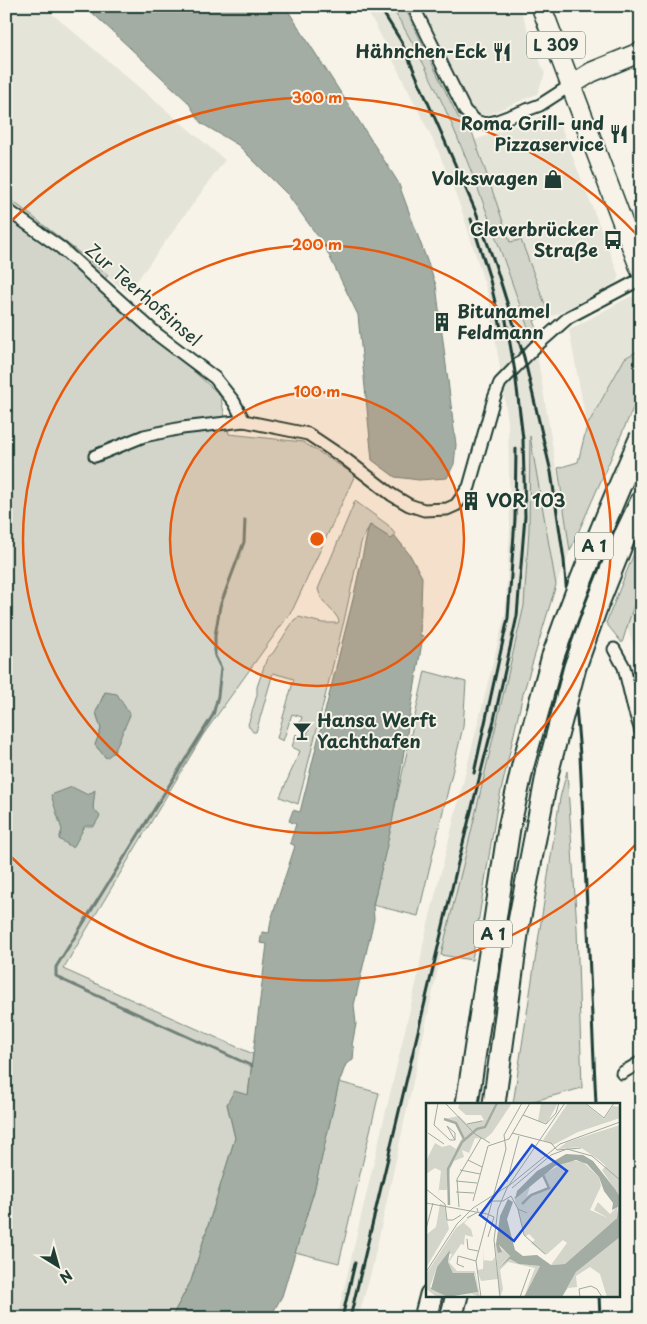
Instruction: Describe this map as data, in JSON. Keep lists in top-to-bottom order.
{
  "streets": {
    "highway": ["A 1"],
    "main road": ["L 309"],
    "street": ["Zur Teerhofsinsel"]
  },
  "places": {
    "restaurant": ["Hähnchen-Eck", "Roma Grill- und Pizzaservice"],
    "shop": ["Volkswagen"],
    "bus stop": ["Cleverbrücker Straße"],
    "building": ["Bitunamel Feldmann", "VOR 103"],
    "bar": ["Hansa Werft Yachthafen"]
  },
  "north": "bottom right",
  "rings": ["300 m", "200 m", "100 m"]
}
